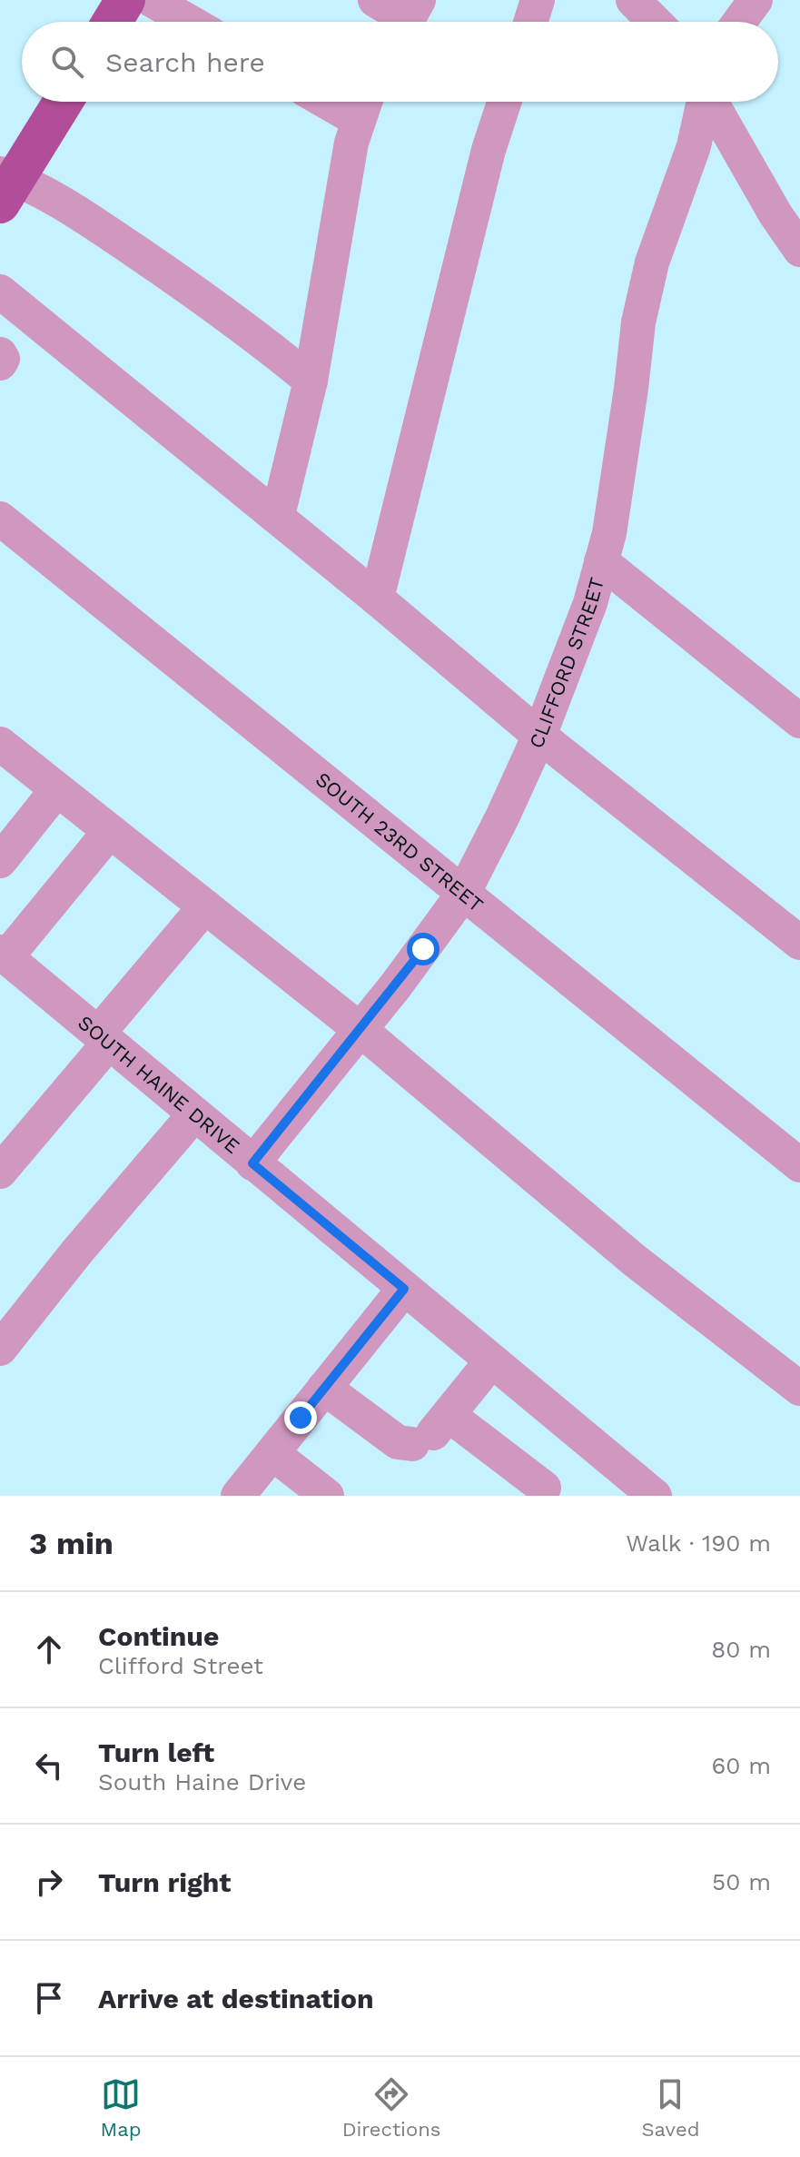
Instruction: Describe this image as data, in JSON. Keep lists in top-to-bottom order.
{
  "streets": {
    "street": ["CLIFFORD STREET", "SOUTH 23RD STREET", "SOUTH HAINE DRIVE"]
  },
  "crossings": [
    ["CLIFFORD STREET", "SOUTH 23RD STREET"],
    ["CLIFFORD STREET", "SOUTH HAINE DRIVE"]
  ],
  "page": {
    "search": "Search here",
    "heading": ["3 min", "Walk · 190 m"],
    "list": [
      ["Continue", "Clifford Street", "80 m"],
      ["Turn left", "South Haine Drive", "60 m"],
      ["Turn right", "50 m"],
      "Arrive at destination"
    ],
    "nav": ["Map", "Directions", "Saved"]
  }
}
